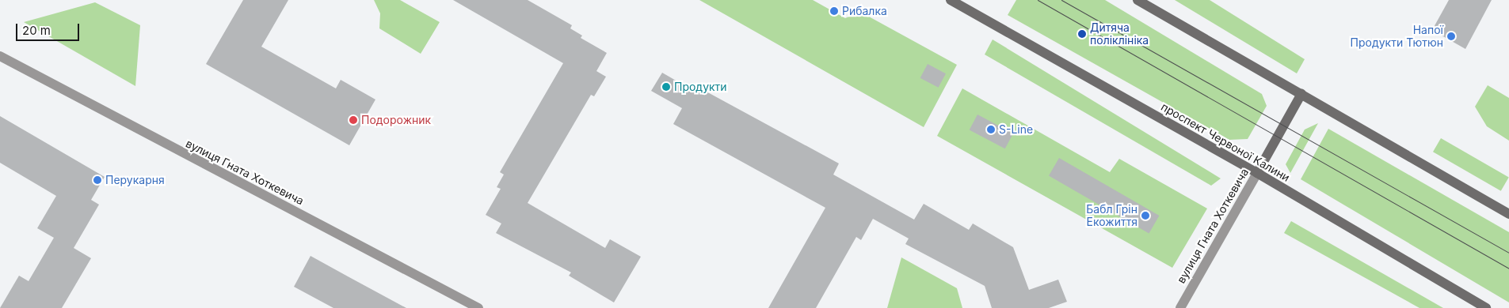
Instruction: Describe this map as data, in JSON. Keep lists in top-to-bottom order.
{
  "streets": {
    "main road": ["проспект Червоної Калини", "вулиця Гната Хоткевича"]
  },
  "crossings": [
    ["проспект Червоної Калини", "вулиця Гната Хоткевича"]
  ],
  "places": [
    "Рибалка",
    "Дитяча поліклініка",
    "Напої Продукти Тютюн",
    "Продукти",
    "Подорожник",
    "S-Line",
    "Перукарня",
    "Бабл Грін Eкожиття"
  ],
  "scale_bar": "20 m"
}
